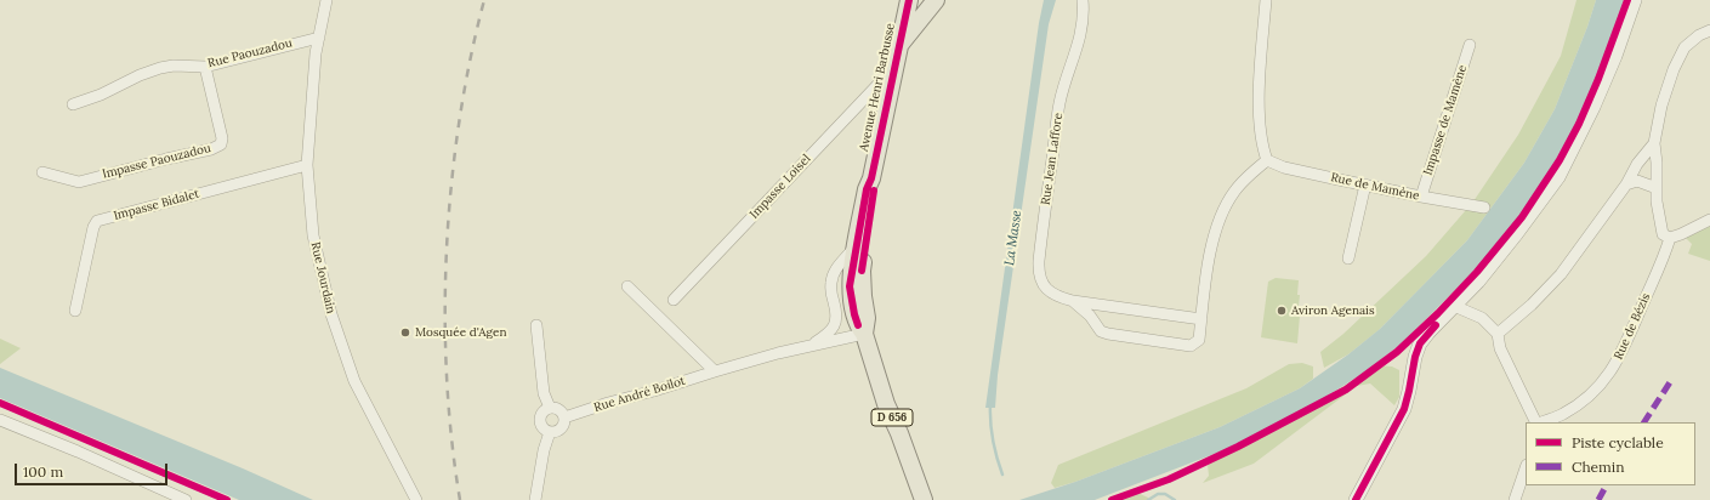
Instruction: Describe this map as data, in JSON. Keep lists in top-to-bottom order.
{
  "streets": {
    "main road": ["Avenue Henri Barbusse", "D 656"],
    "street": [
      "Rue Paouzadou",
      "Impasse de Mamène",
      "Rue Jean Laffore",
      "Impasse Paouzadou",
      "Impasse Loisel",
      "Rue de Mamène",
      "Impasse Bidalet",
      "Rue Jourdain",
      "Rue de Bézis",
      "Rue André Boilot"
    ]
  },
  "crossings": [
    ["Rue Paouzadou", "Impasse Paouzadou"],
    ["Rue Paouzadou", "Rue Jourdain"],
    ["Avenue Henri Barbusse", "Impasse Loisel"],
    ["Avenue Henri Barbusse", "Rue André Boilot"],
    ["Avenue Henri Barbusse", "D 656"],
    ["Impasse de Mamène", "Rue de Mamène"],
    ["Rue Jean Laffore", "Rue de Mamène"],
    ["Impasse Bidalet", "Rue Jourdain"]
  ],
  "water": ["La Masse"],
  "places": ["Aviron Agenais", "Mosquée d'Agen"],
  "legend": ["Piste cyclable", "Chemin"],
  "scale_bar": "100 m"
}
